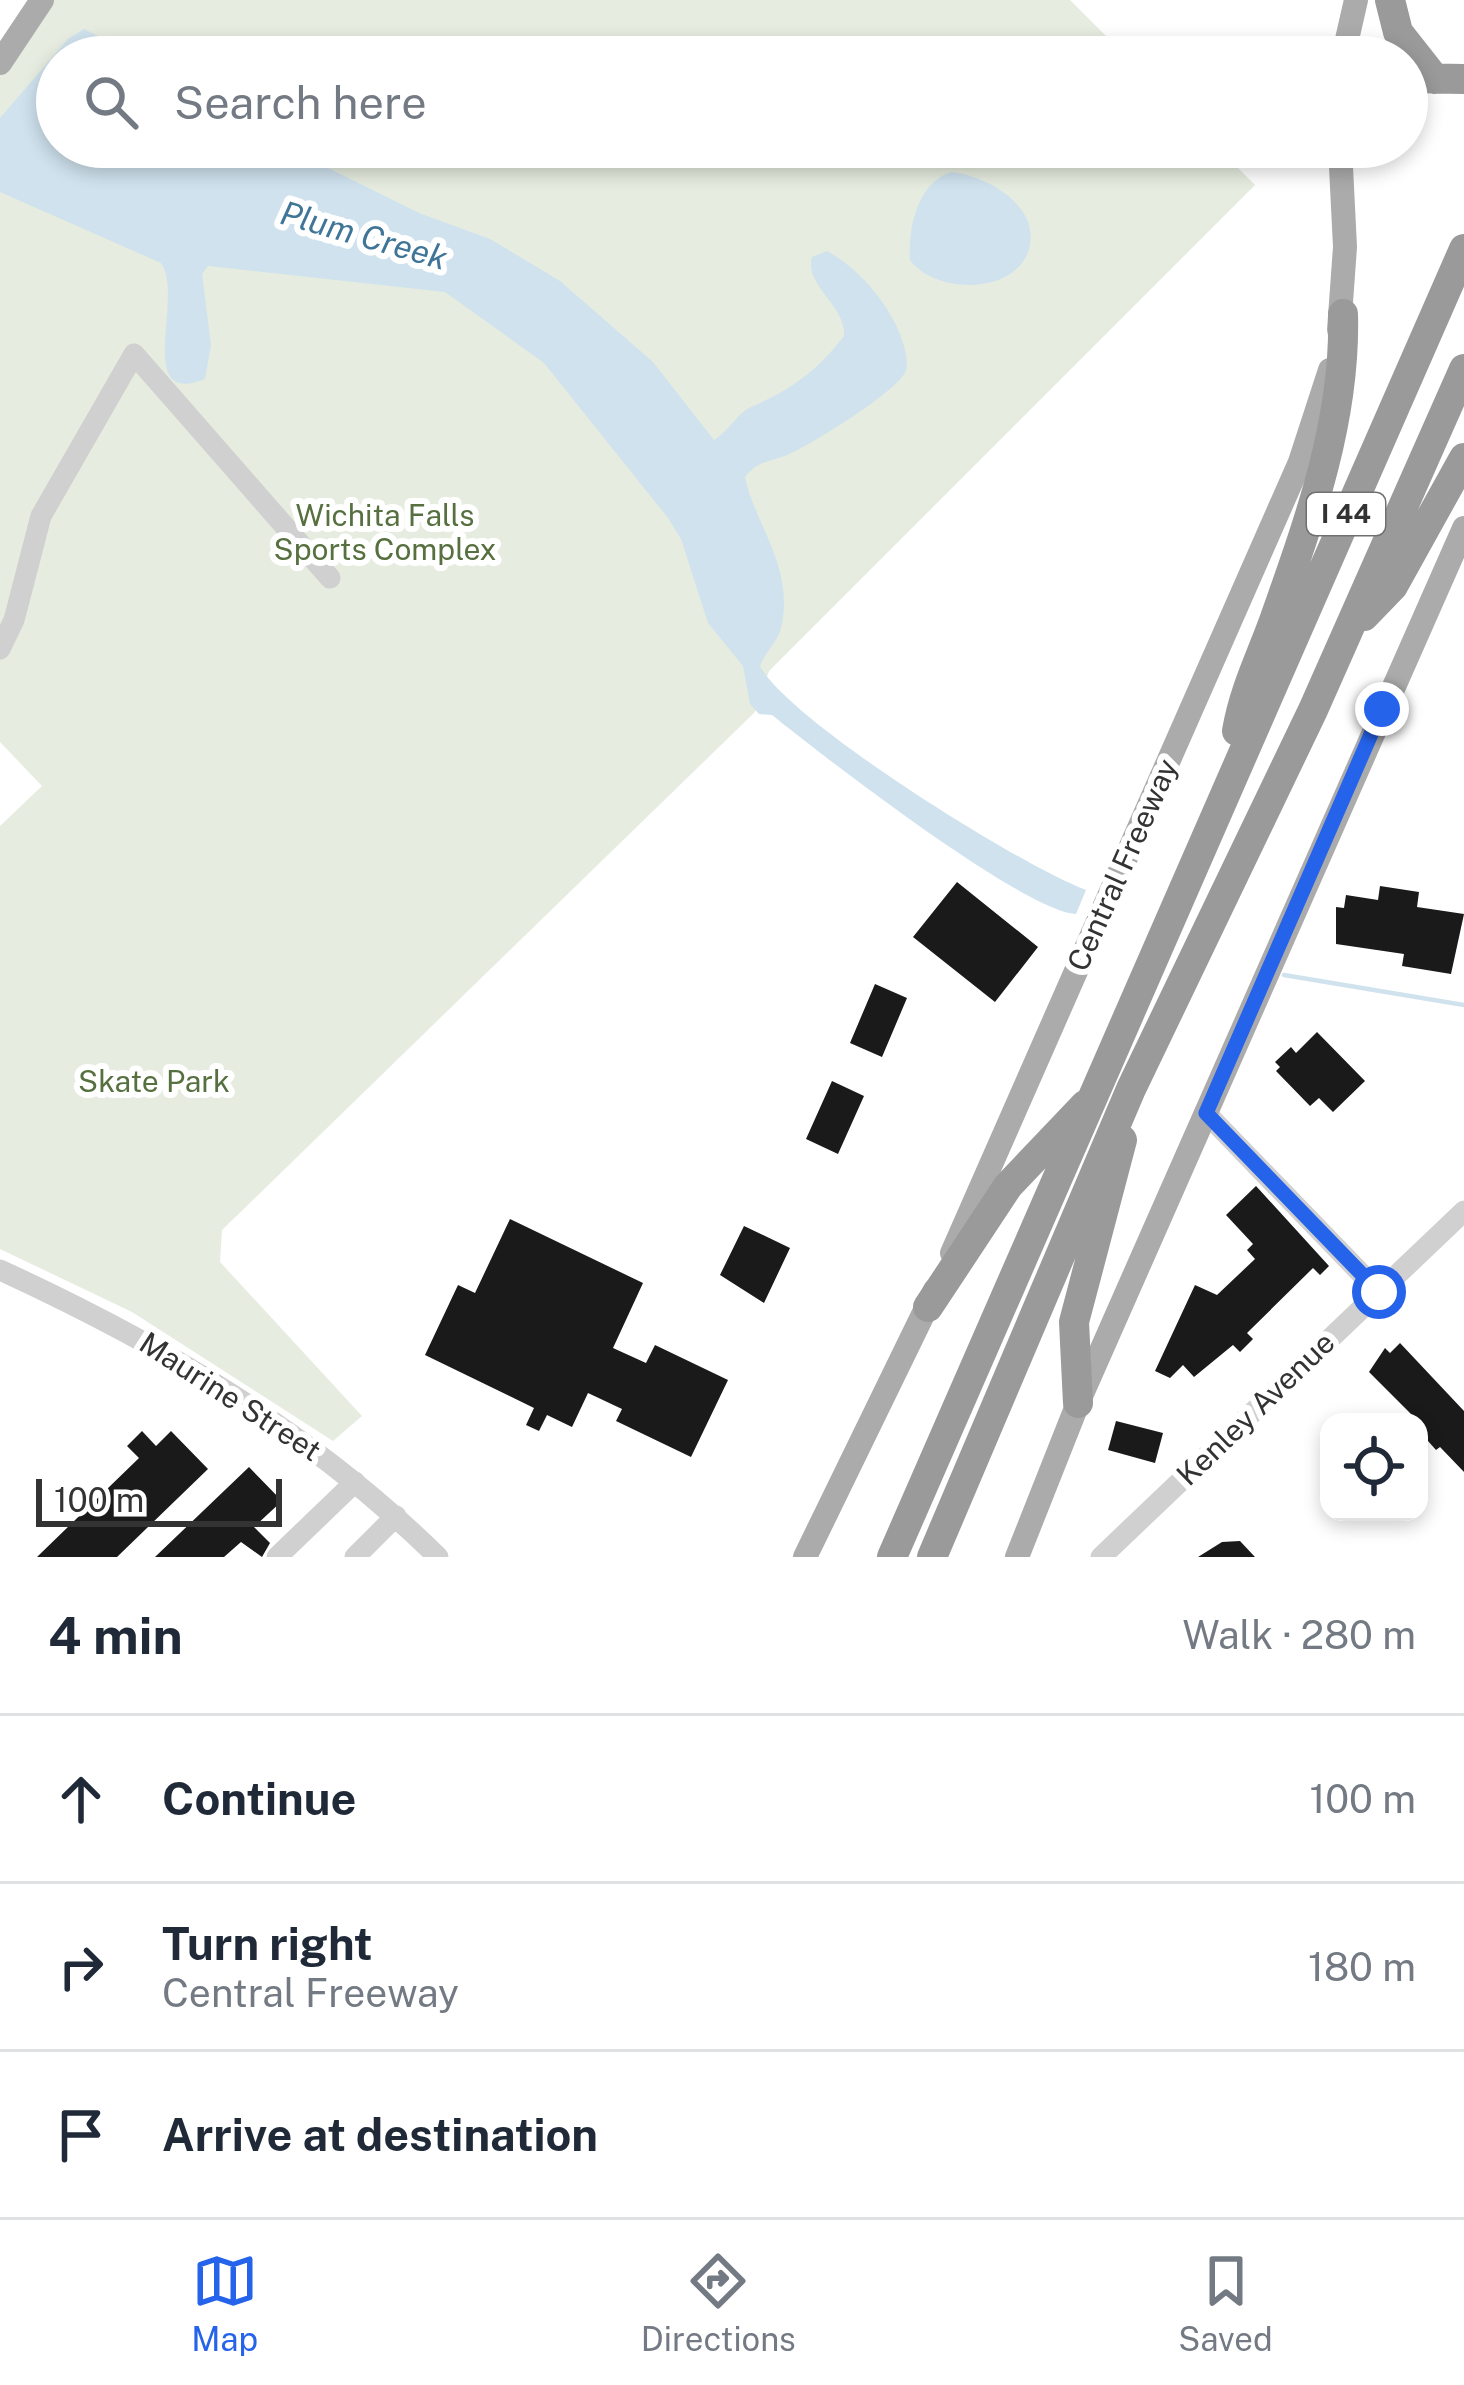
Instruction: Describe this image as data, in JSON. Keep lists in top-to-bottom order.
{
  "streets": {
    "highway": ["I 44", "Central Freeway"],
    "street": ["Maurine Street", "Kenley Avenue"]
  },
  "water": ["Plum Creek"],
  "parks": ["Wichita Falls Sports Complex", "Skate Park"],
  "scale_bar": "100 m",
  "page": {
    "search": "Search here",
    "scale": "100 m",
    "heading": ["4 min", "Walk · 280 m"],
    "list": [
      ["Continue", "100 m"],
      ["Turn right", "Central Freeway", "180 m"],
      "Arrive at destination"
    ],
    "nav": ["Map", "Directions", "Saved"]
  }
}
